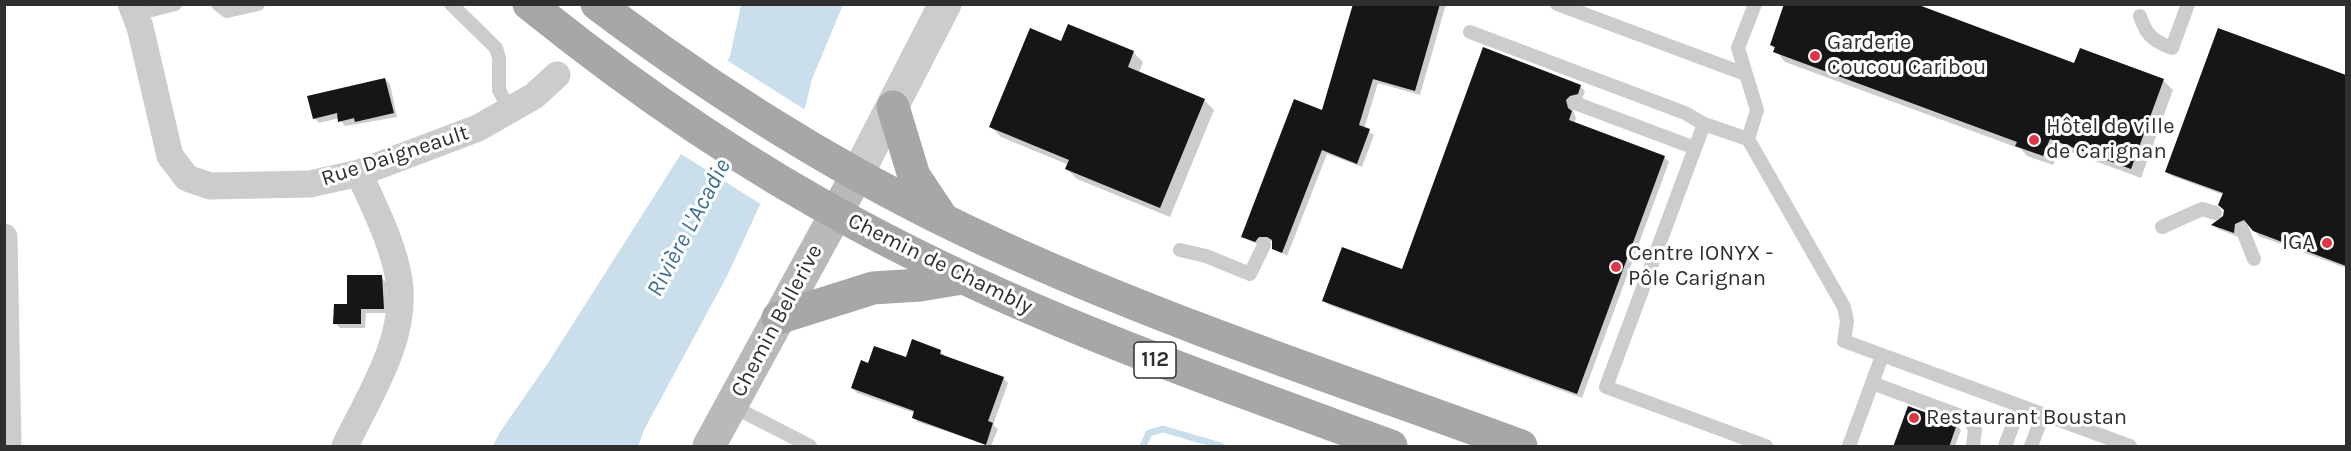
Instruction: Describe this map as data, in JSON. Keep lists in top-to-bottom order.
{
  "streets": {
    "main road": ["Chemin de Chambly", "Chemin Bellerive", "112"],
    "street": ["Rue Daigneault"]
  },
  "crossings": [
    ["Chemin de Chambly", "Chemin Bellerive"]
  ],
  "water": ["Rivière L'Acadie"],
  "places": [
    "Garderie Coucou Caribou",
    "Hôtel de ville de Carignan",
    "IGA",
    "Centre IONYX - Pôle Carignan",
    "Restaurant Boustan"
  ]
}
